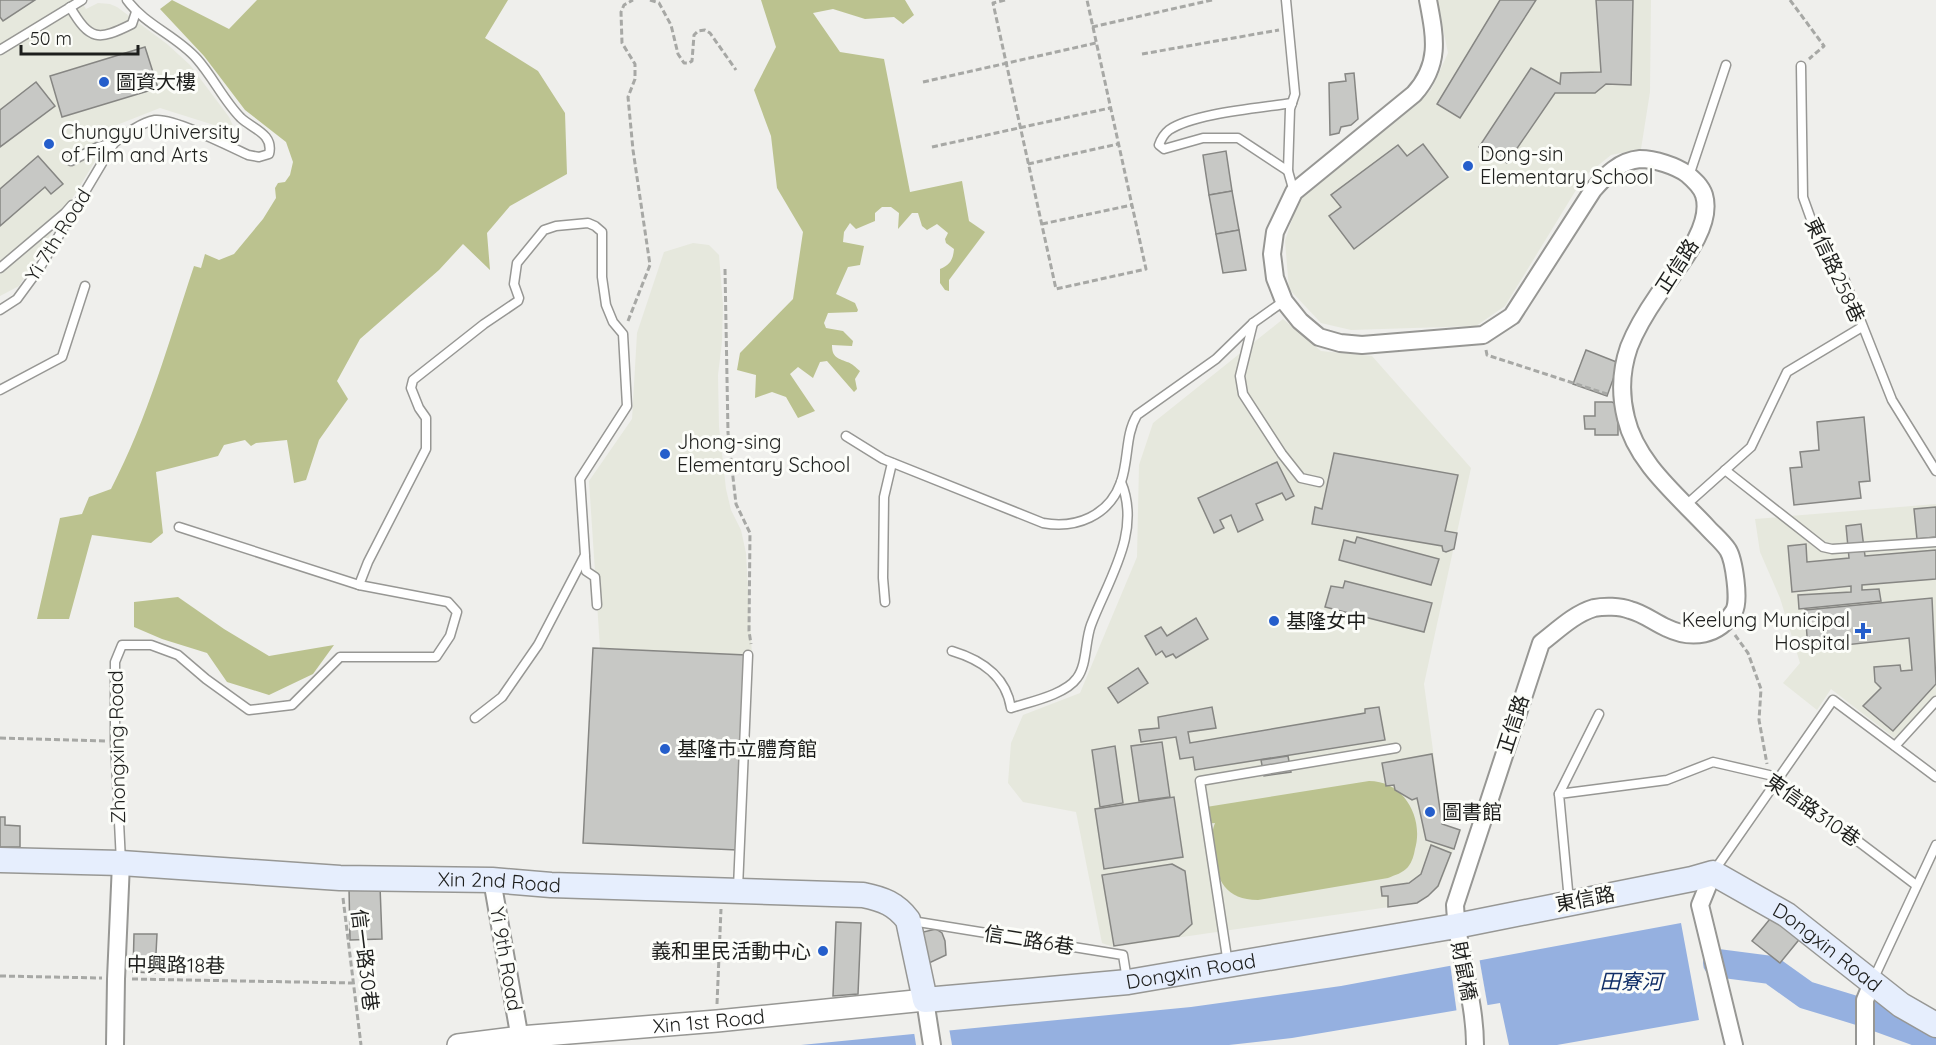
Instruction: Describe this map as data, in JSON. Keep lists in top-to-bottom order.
{
  "streets": {
    "main road": ["Xin 2nd Road", "東信路", "Dongxin Road"],
    "street": [
      "正信路",
      "Zhongxing Road",
      "Yi 9th Road",
      "財鼠橋",
      "Xin 1st Road"
    ],
    "lane": [
      "Yi 7th Road",
      "東信路258巷",
      "東信路310巷",
      "信二路6巷"
    ],
    "path": ["信一路30巷", "中興路18巷"]
  },
  "crossings": [
    ["正信路", "東信路"],
    ["正信路", "Dongxin Road"],
    ["正信路", "財鼠橋"],
    ["Zhongxing Road", "Xin 2nd Road"],
    ["Zhongxing Road", "中興路18巷"],
    ["Xin 2nd Road", "信二路6巷"],
    ["Xin 2nd Road", "Yi 9th Road"],
    ["Xin 2nd Road", "信一路30巷"],
    ["東信路", "Dongxin Road"],
    ["東信路", "財鼠橋"],
    ["信二路6巷", "Dongxin Road"],
    ["Dongxin Road", "財鼠橋"],
    ["Dongxin Road", "Xin 1st Road"],
    ["Yi 9th Road", "Xin 1st Road"],
    ["信一路30巷", "中興路18巷"]
  ],
  "water": ["田寮河"],
  "places": {
    "other": [
      "圖資大樓",
      "Chungyu University of Film and Arts",
      "Dong-sin Elementary School",
      "Jhong-sing Elementary School",
      "基隆女中",
      "基隆市立體育館",
      "圖書館",
      "義和里民活動中心"
    ],
    "health": ["Keelung Municipal Hospital"]
  },
  "scale_bar": "50 m"
}
